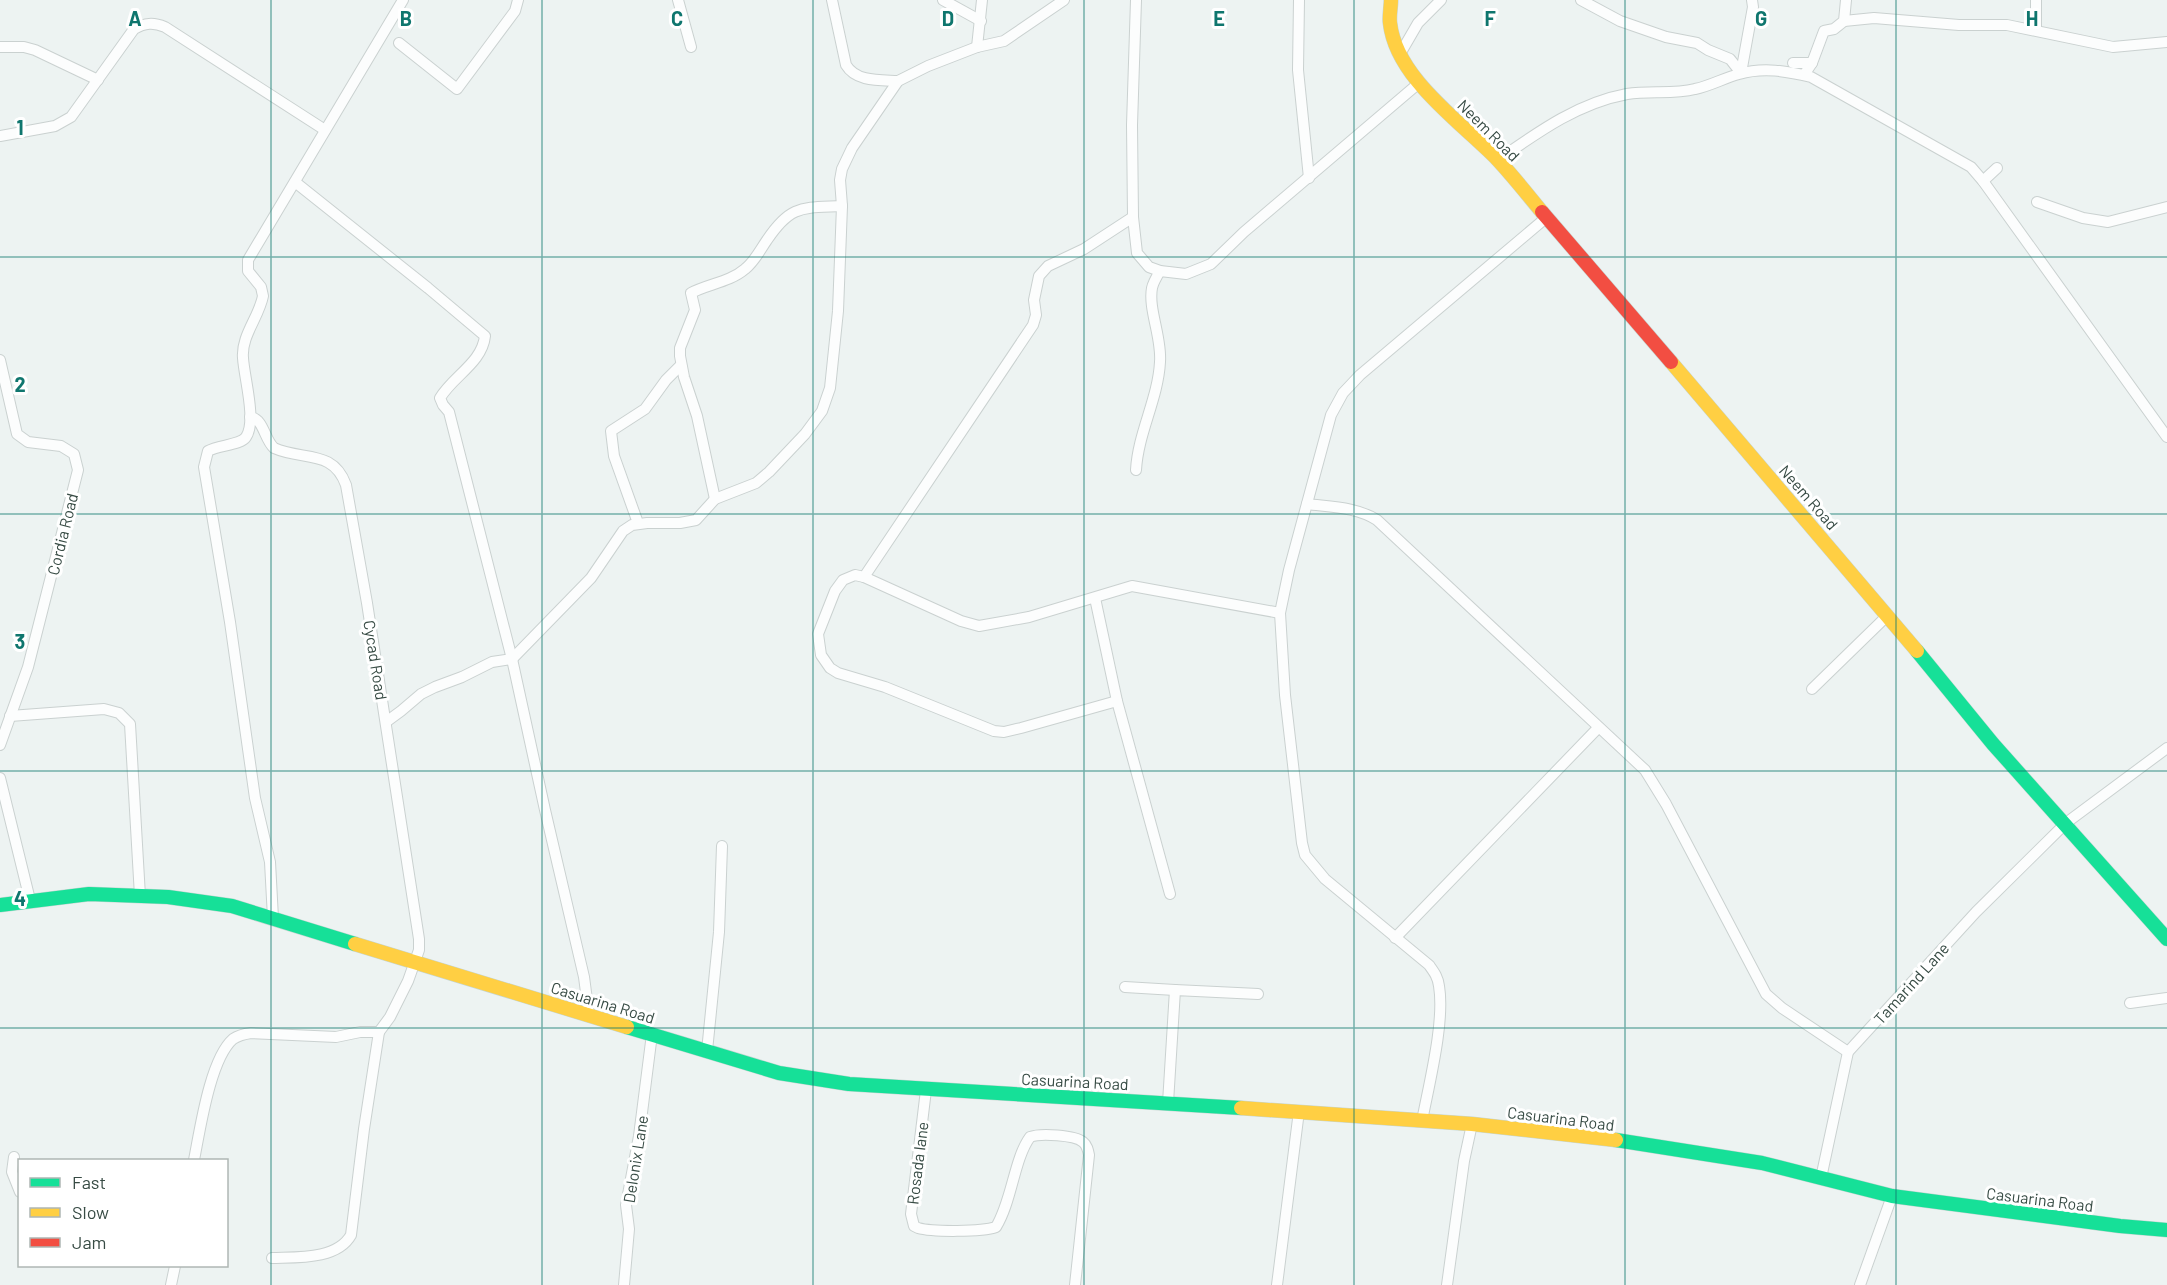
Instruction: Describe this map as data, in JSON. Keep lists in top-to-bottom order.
{
  "streets": {
    "street": [
      "Neem Road",
      "Cordia Road",
      "Cycad Road",
      "Tamarind Lane",
      "Casuarina Road",
      "Delonix Lane",
      "Rosada lane"
    ]
  },
  "crossings": [
    ["Neem Road", "Tamarind Lane"],
    ["Cycad Road", "Casuarina Road"],
    ["Casuarina Road", "Delonix Lane"],
    ["Casuarina Road", "Rosada lane"]
  ],
  "legend": ["Fast", "Slow", "Jam"],
  "grid": {
    "columns": [
      "A",
      "B",
      "C",
      "D",
      "E",
      "F",
      "G",
      "H"
    ],
    "rows": [
      "1",
      "2",
      "3",
      "4"
    ]
  }
}
